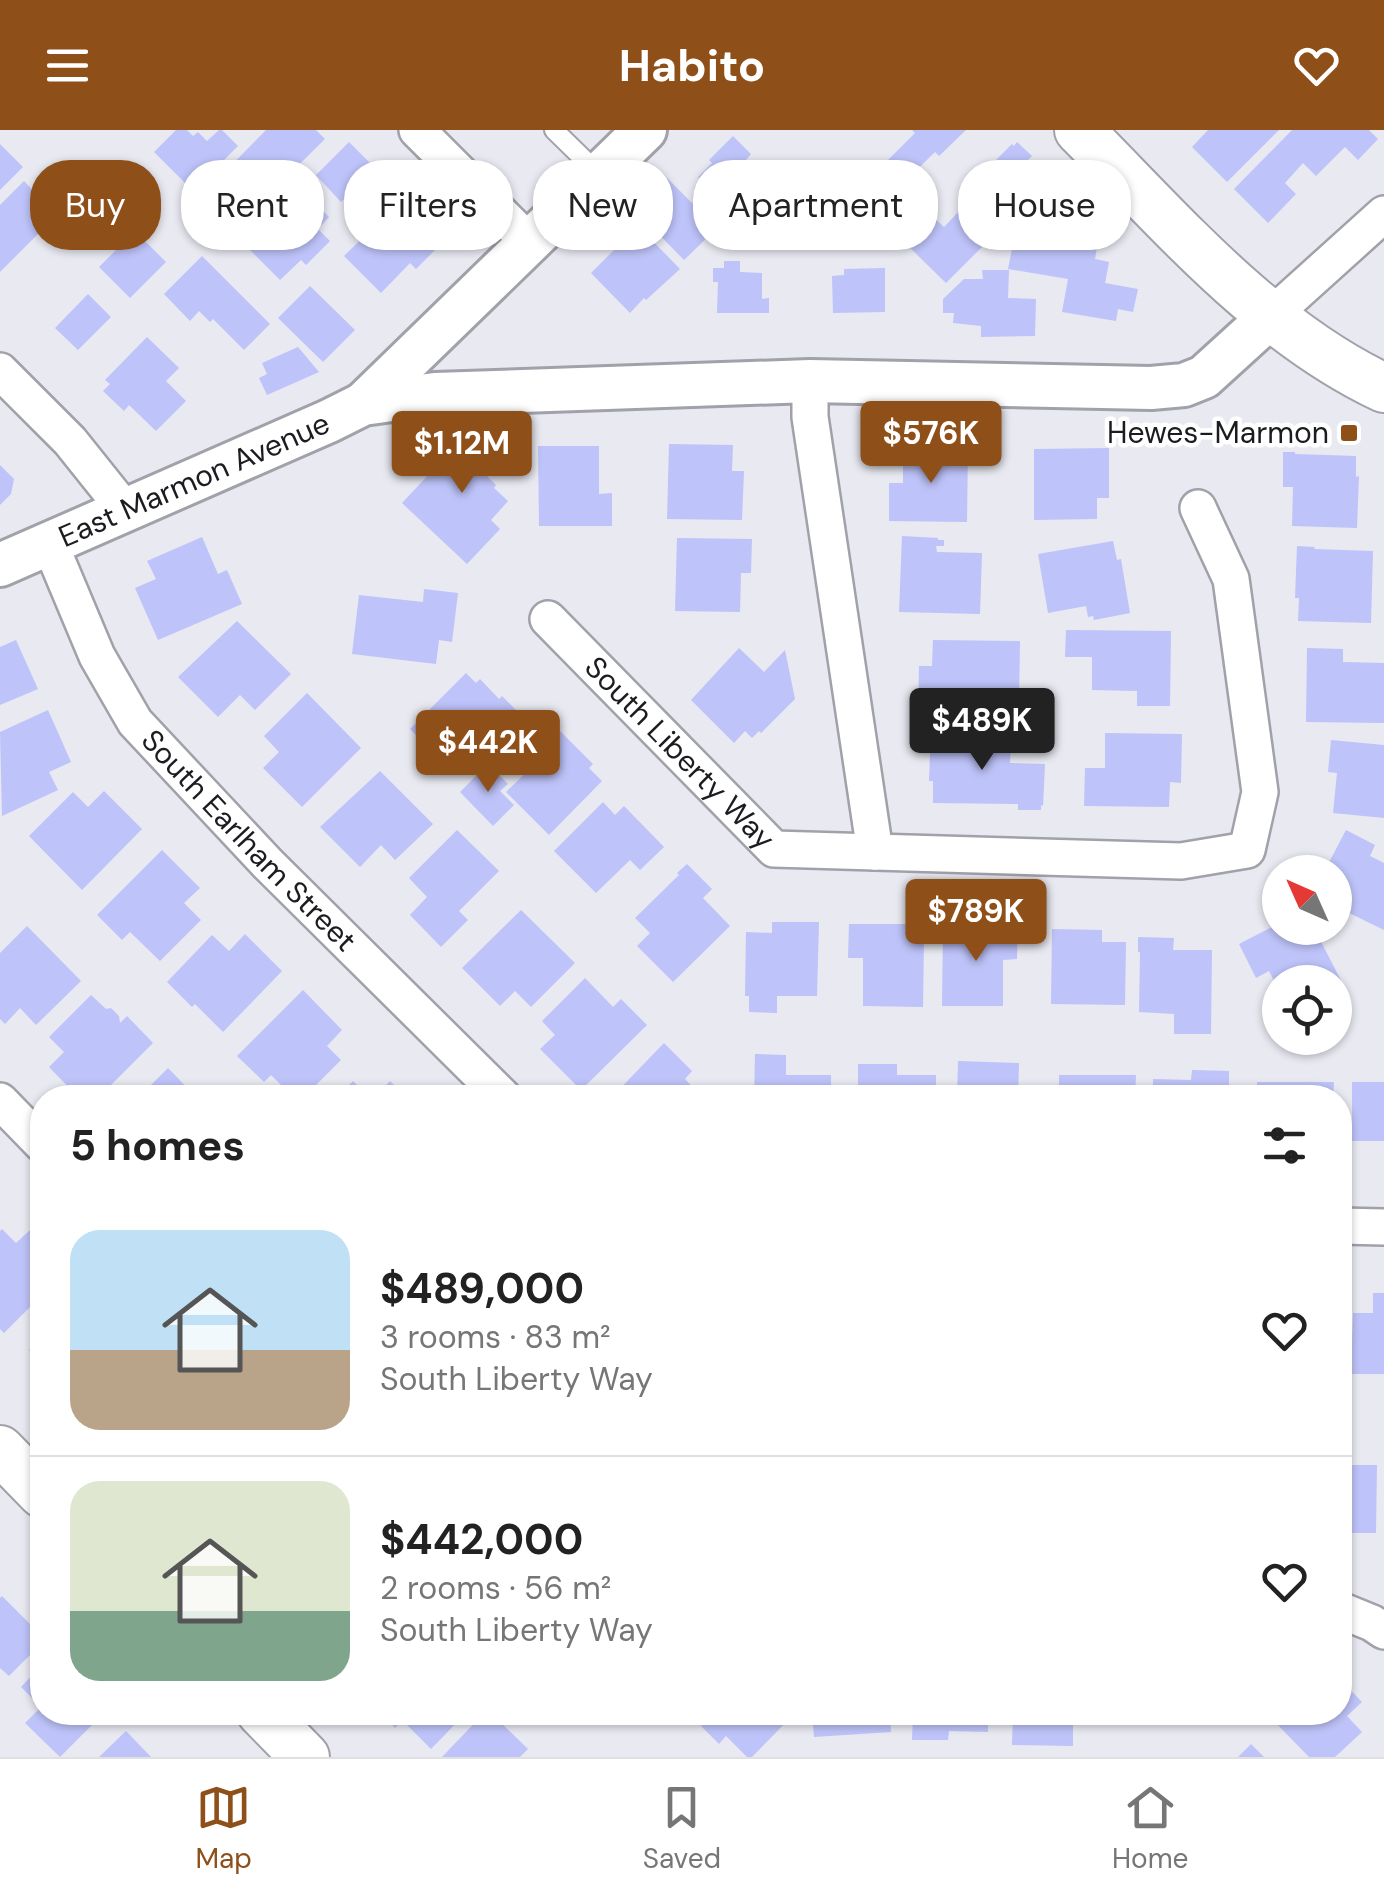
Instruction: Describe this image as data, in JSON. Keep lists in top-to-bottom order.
{
  "streets": {
    "street": ["East Marmon Avenue", "South Liberty Way", "South Earlham Street"]
  },
  "crossings": [
    ["East Marmon Avenue", "South Earlham Street"]
  ],
  "places": {
    "transit": ["Hewes-Marmon"]
  },
  "north": "top left",
  "page": {
    "header": "Habito",
    "chip": [
      "Buy",
      "Rent",
      "Filters",
      "New",
      "Apartment",
      "House"
    ],
    "price": [
      "$576K",
      "$1.12M",
      "$489K",
      "$442K",
      "$789K"
    ],
    "heading": "5 homes",
    "list": [
      {
        "name": "$489,000",
        "note": "3 rooms · 83 m² · South Liberty Way"
      },
      {
        "name": "$442,000",
        "note": "2 rooms · 56 m² · South Liberty Way"
      }
    ],
    "tabs": ["Map", "Saved", "Home"]
  }
}
